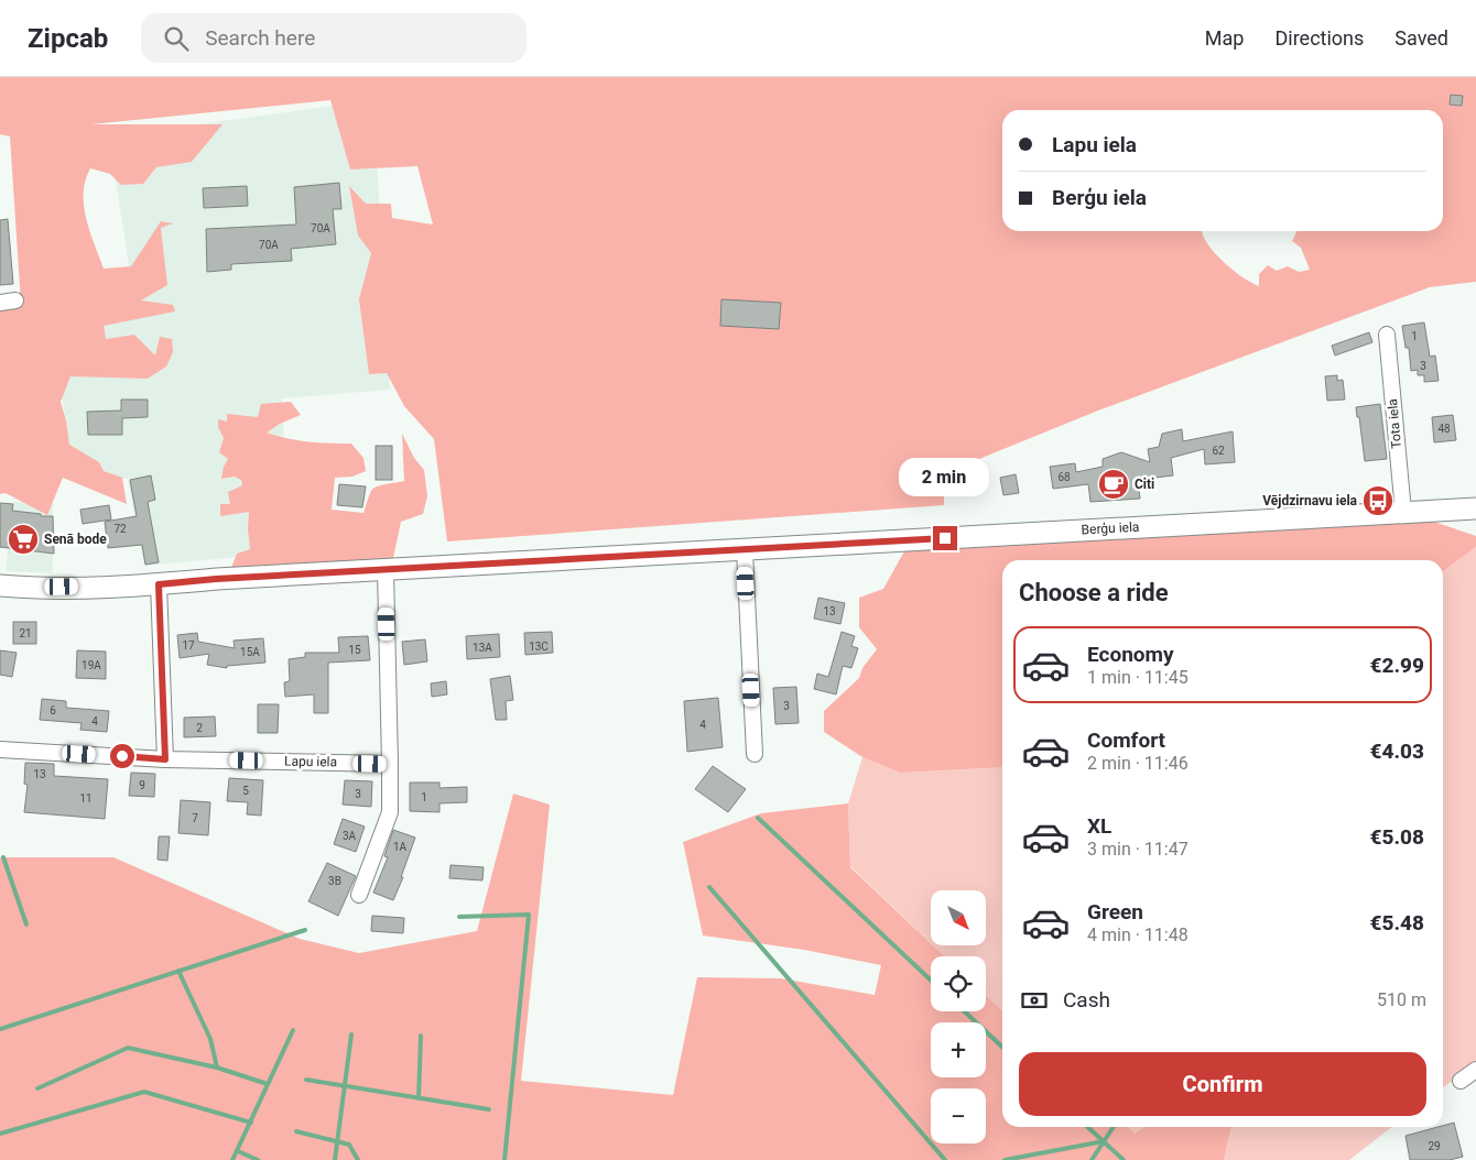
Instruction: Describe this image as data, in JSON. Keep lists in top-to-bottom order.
{
  "streets": {
    "main road": ["Berģu iela"],
    "street": ["Tota iela", "Lapu iela"]
  },
  "crossings": [
    ["Tota iela", "Berģu iela"]
  ],
  "places": {
    "cafe": ["Citi"],
    "bus stop": ["Vējdzirnavu iela"],
    "supermarket": ["Senā bode"]
  },
  "house_numbers": [
    "70A",
    "70A",
    "1",
    "3",
    "48",
    "62",
    "68",
    "72",
    "13",
    "21",
    "17",
    "13C",
    "13A",
    "15",
    "15A",
    "19A",
    "3",
    "6",
    "4",
    "4",
    "2",
    "13",
    "9",
    "5",
    "3",
    "1",
    "11",
    "7",
    "3A",
    "1A",
    "3B",
    "29"
  ],
  "north": "bottom right",
  "page": {
    "header": "Zipcab",
    "search": "Search here",
    "nav": ["Map", "Directions", "Saved"],
    "banner": ["Lapu iela", "Berģu iela"],
    "bubble": "2 min",
    "heading": "Choose a ride",
    "list": [
      {
        "name": "Economy",
        "note": "1 min · 11:45",
        "value": "€2.99"
      },
      {
        "name": "Comfort",
        "note": "2 min · 11:46",
        "value": "€4.03"
      },
      {
        "name": "XL",
        "note": "3 min · 11:47",
        "value": "€5.08"
      },
      {
        "name": "Green",
        "note": "4 min · 11:48",
        "value": "€5.48"
      }
    ],
    "map_buttons": ["+", "−"],
    "pay": ["Cash", "510 m"],
    "buttons": "Confirm"
  }
}
